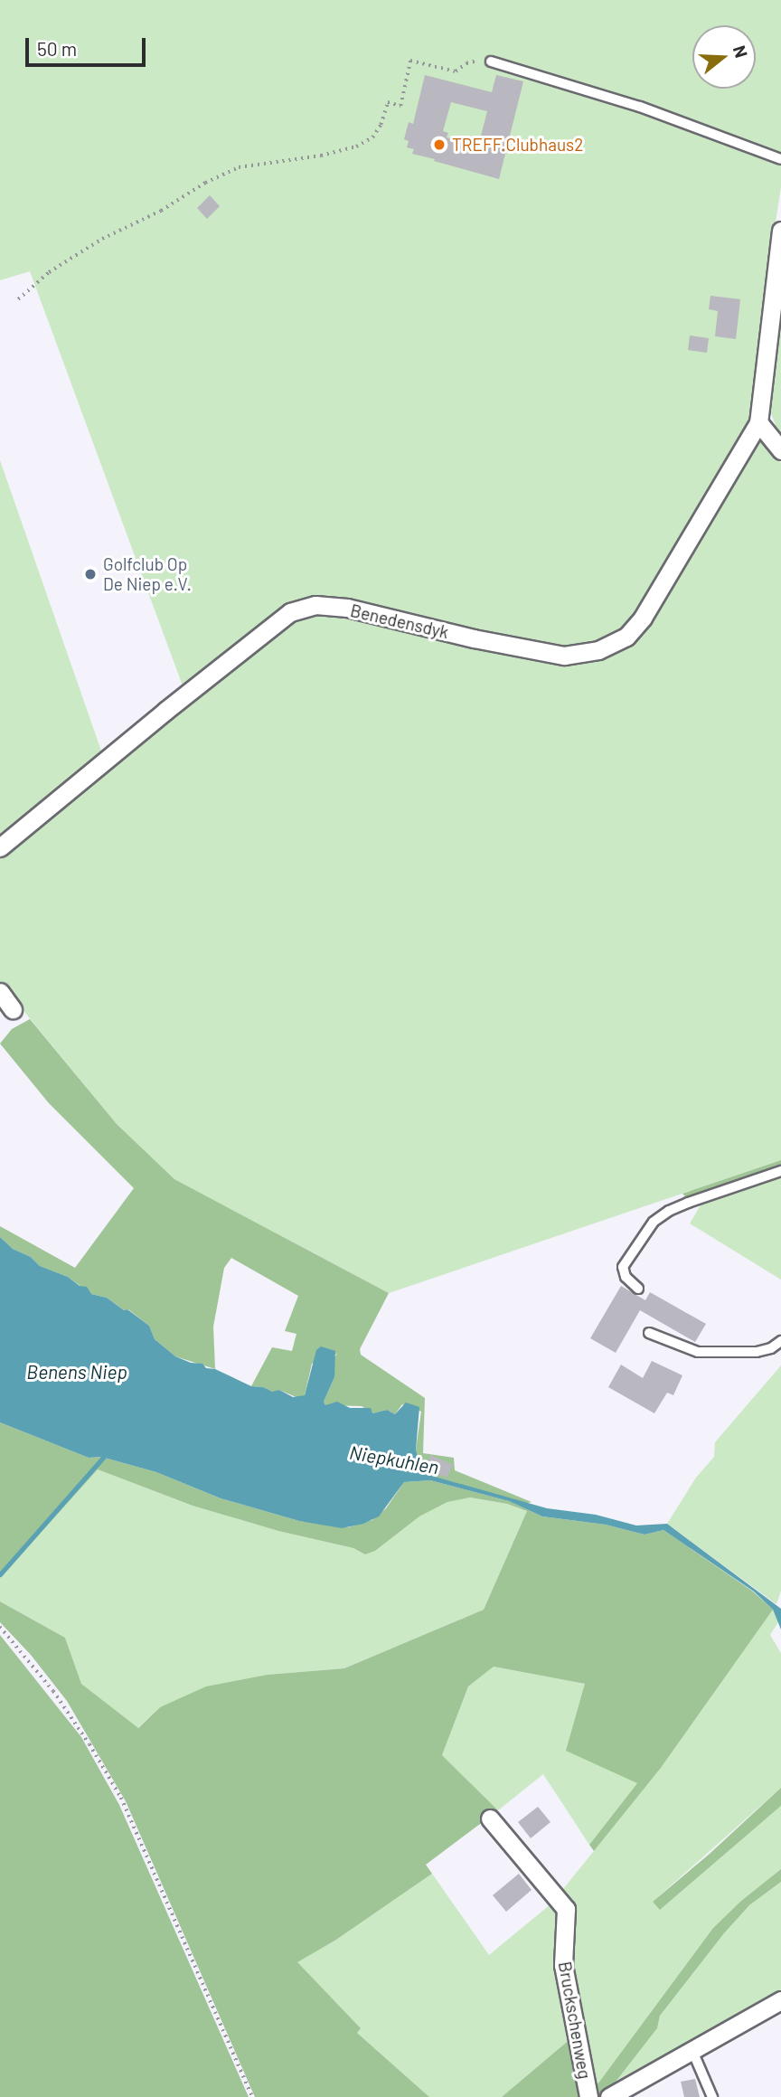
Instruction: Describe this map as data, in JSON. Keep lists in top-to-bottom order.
{
  "streets": {
    "street": ["Benedensdyk", "Bruckschenweg"]
  },
  "water": ["Benens Niep", "Niepkuhlen"],
  "places": ["TREFF.Clubhaus2", "Golfclub Op De Niep e.V."],
  "scale_bar": "50 m",
  "north": "right"
}
